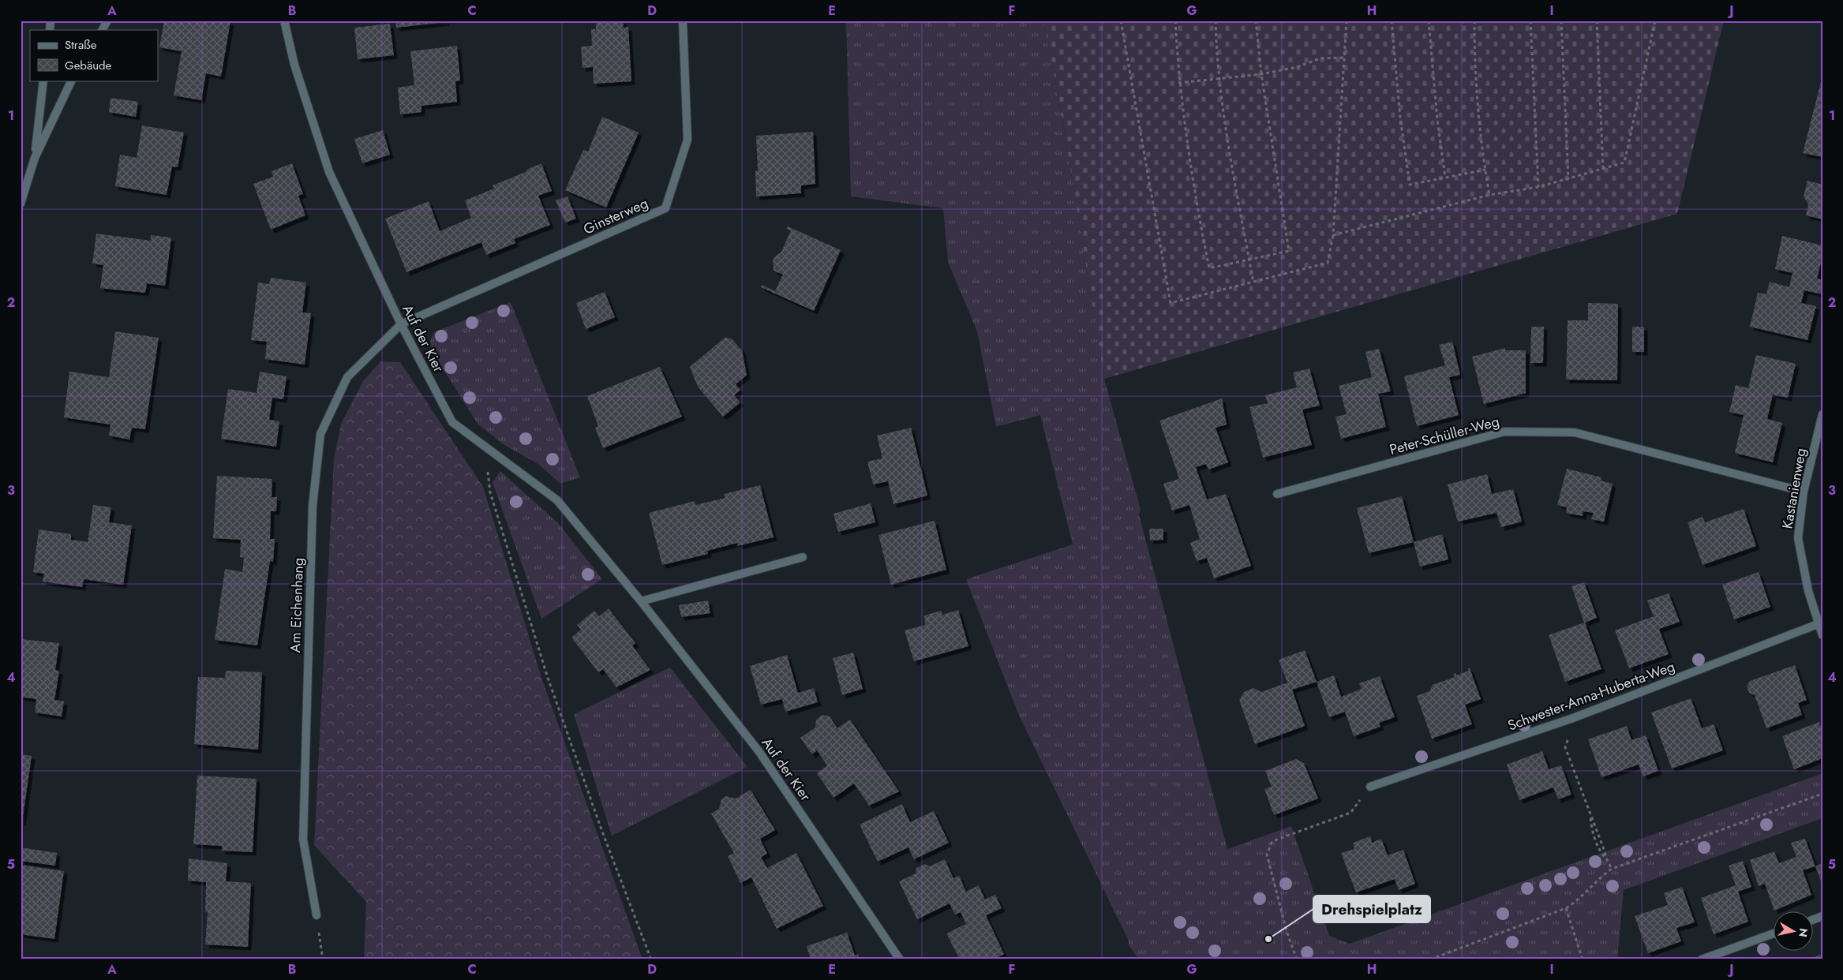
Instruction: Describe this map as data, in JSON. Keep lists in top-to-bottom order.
{
  "streets": {
    "street": [
      "Ginsterweg",
      "Auf der Kier",
      "Peter-Schüller-Weg",
      "Kastanienweg",
      "Am Eichenhang",
      "Schwester-Anna-Huberta-Weg"
    ]
  },
  "crossings": [
    ["Ginsterweg", "Auf der Kier"],
    ["Ginsterweg", "Am Eichenhang"],
    ["Auf der Kier", "Am Eichenhang"],
    ["Peter-Schüller-Weg", "Kastanienweg"],
    ["Kastanienweg", "Schwester-Anna-Huberta-Weg"]
  ],
  "places": ["Drehspielplatz"],
  "legend": ["Straße", "Gebäude"],
  "north": "right",
  "grid": {
    "columns": [
      "A",
      "B",
      "C",
      "D",
      "E",
      "F",
      "G",
      "H",
      "I",
      "J"
    ],
    "rows": [
      "1",
      "2",
      "3",
      "4",
      "5"
    ]
  }
}
